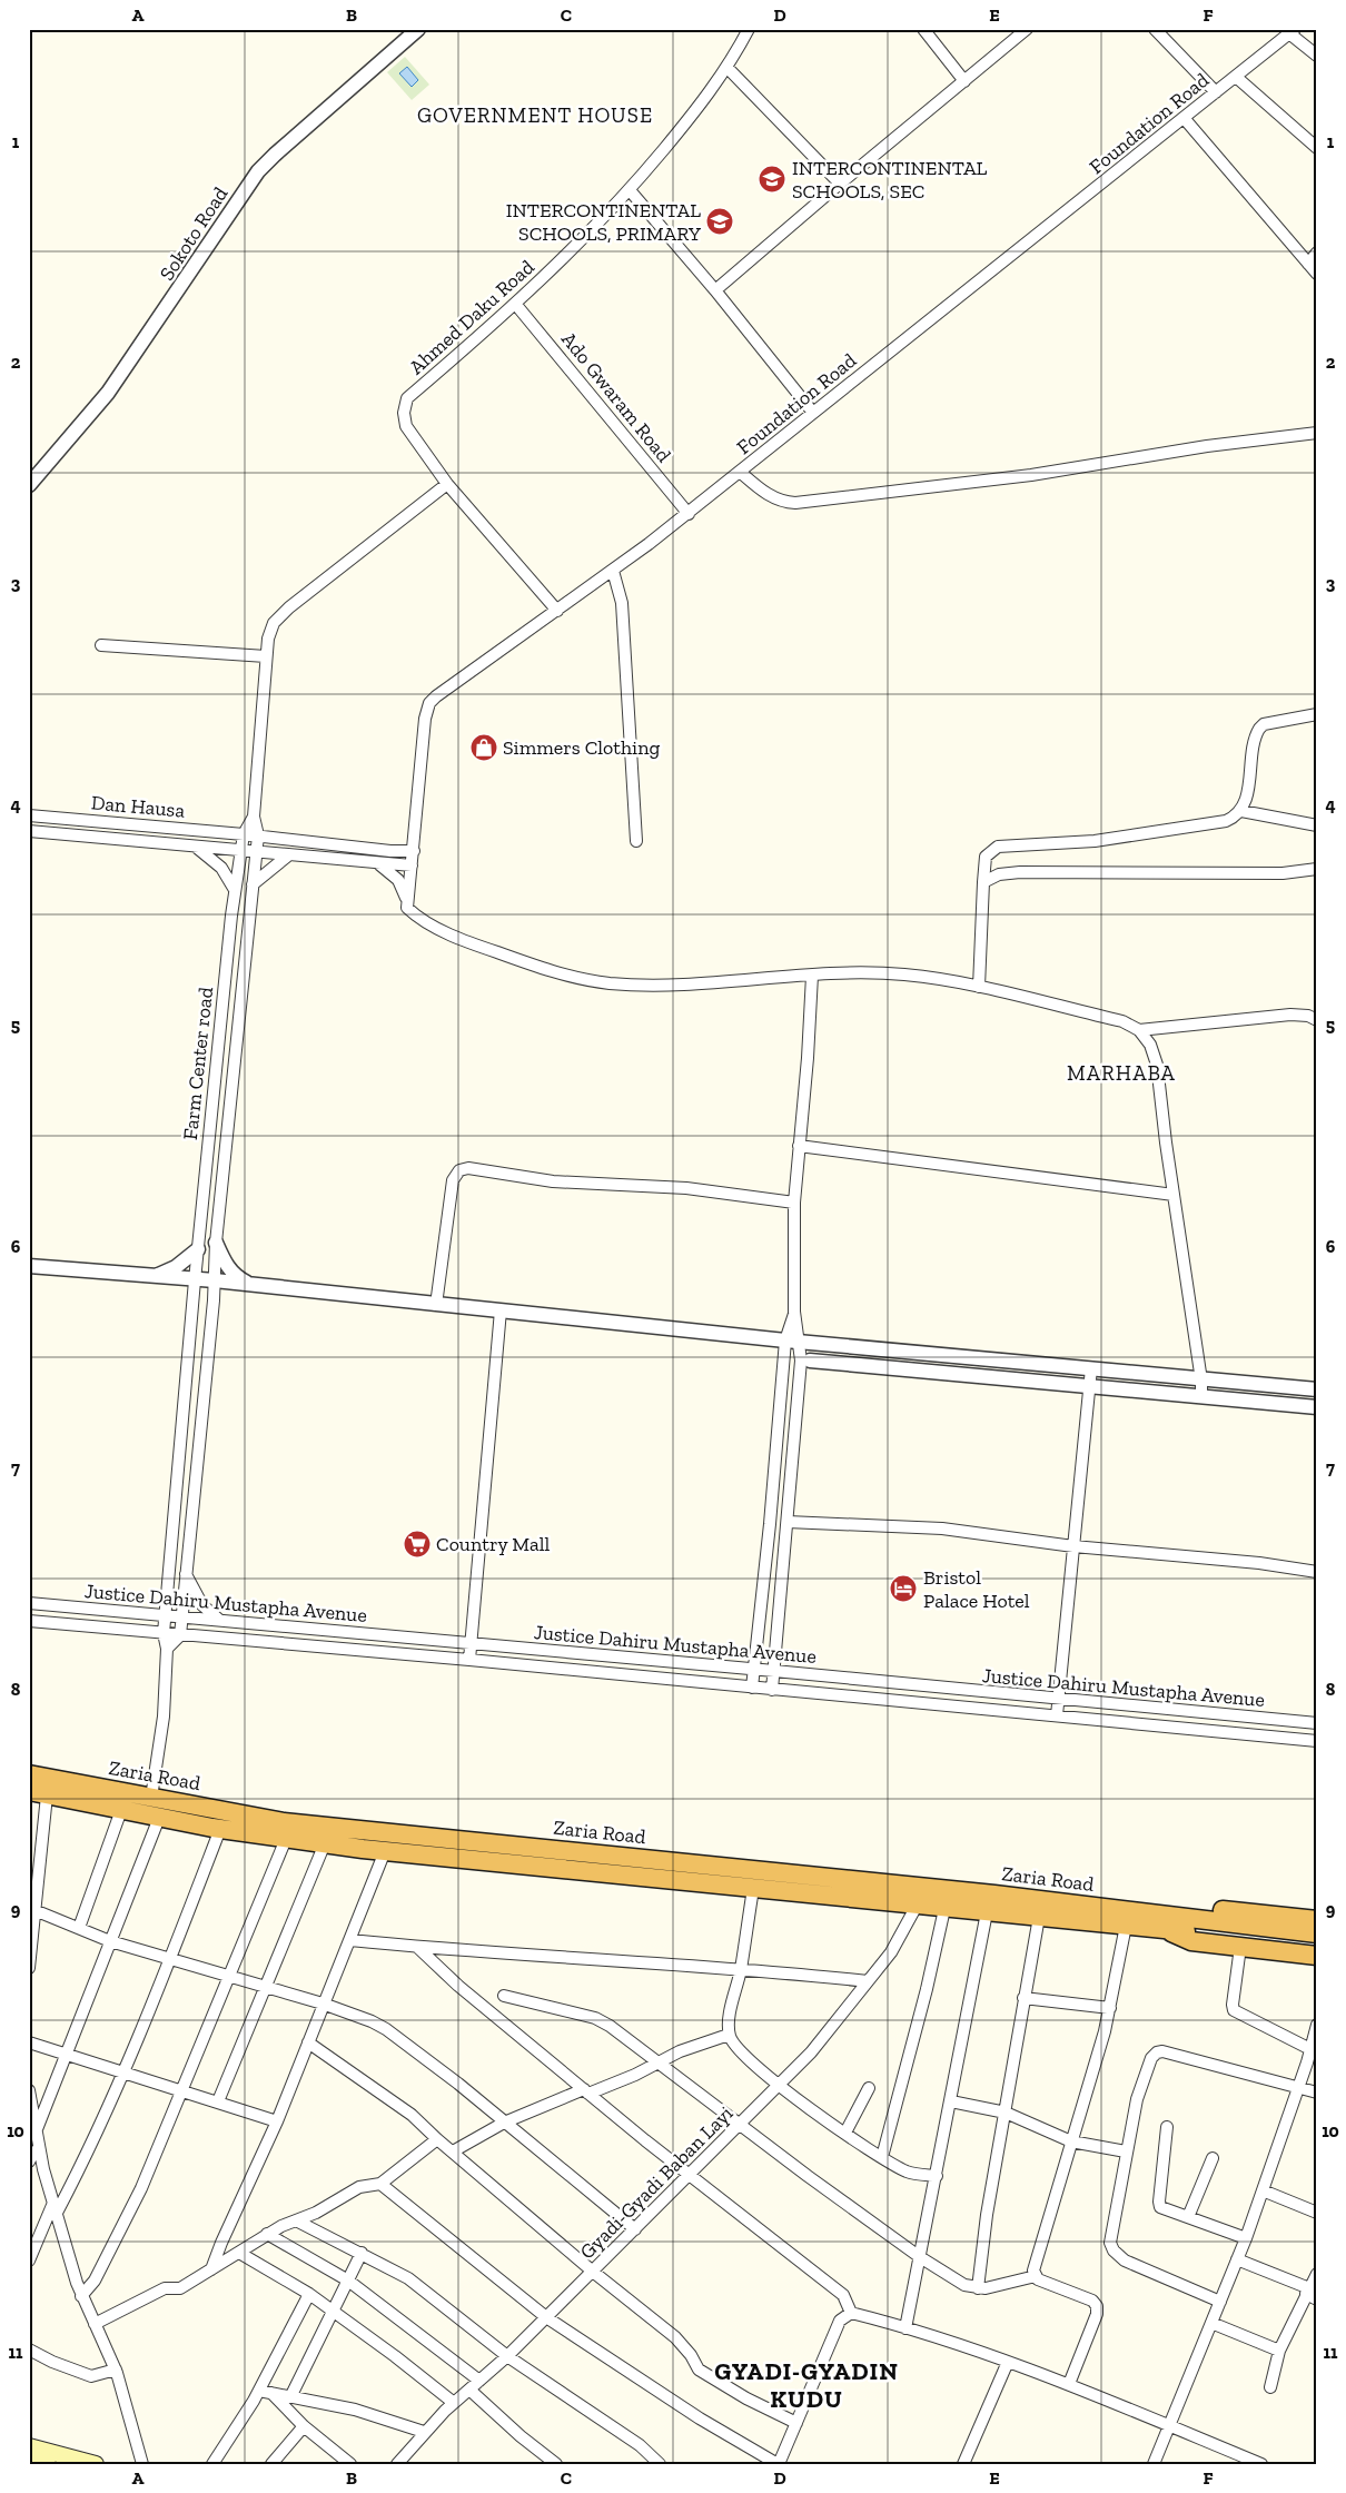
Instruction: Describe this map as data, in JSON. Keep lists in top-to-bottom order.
{
  "streets": {
    "highway": ["Zaria Road"],
    "street": [
      "Foundation Road",
      "Sokoto Road",
      "Ahmed Daku Road",
      "Ado Gwaram Road",
      "Dan Hausa",
      "Farm Center road",
      "Justice Dahiru Mustapha Avenue",
      "Gyadi-Gyadi Baban Layi"
    ]
  },
  "crossings": [
    ["Foundation Road", "Ahmed Daku Road"],
    ["Foundation Road", "Ado Gwaram Road"],
    ["Foundation Road", "Dan Hausa"],
    ["Ahmed Daku Road", "Ado Gwaram Road"],
    ["Dan Hausa", "Farm Center road"],
    ["Farm Center road", "Justice Dahiru Mustapha Avenue"],
    ["Farm Center road", "Zaria Road"],
    ["Zaria Road", "Gyadi-Gyadi Baban Layi"]
  ],
  "districts": ["GOVERNMENT HOUSE", "MARHABA", "GYADI-GYADIN KUDU"],
  "places": {
    "school or university": ["INTERCONTINENTAL SCHOOLS, SEC", "INTERCONTINENTAL SCHOOLS, PRIMARY"],
    "shop": ["Simmers Clothing"],
    "supermarket": ["Country Mall"],
    "hotel": ["Bristol Palace Hotel"]
  },
  "grid": {
    "columns": [
      "A",
      "B",
      "C",
      "D",
      "E",
      "F"
    ],
    "rows": [
      "1",
      "2",
      "3",
      "4",
      "5",
      "6",
      "7",
      "8",
      "9",
      "10",
      "11"
    ]
  }
}
